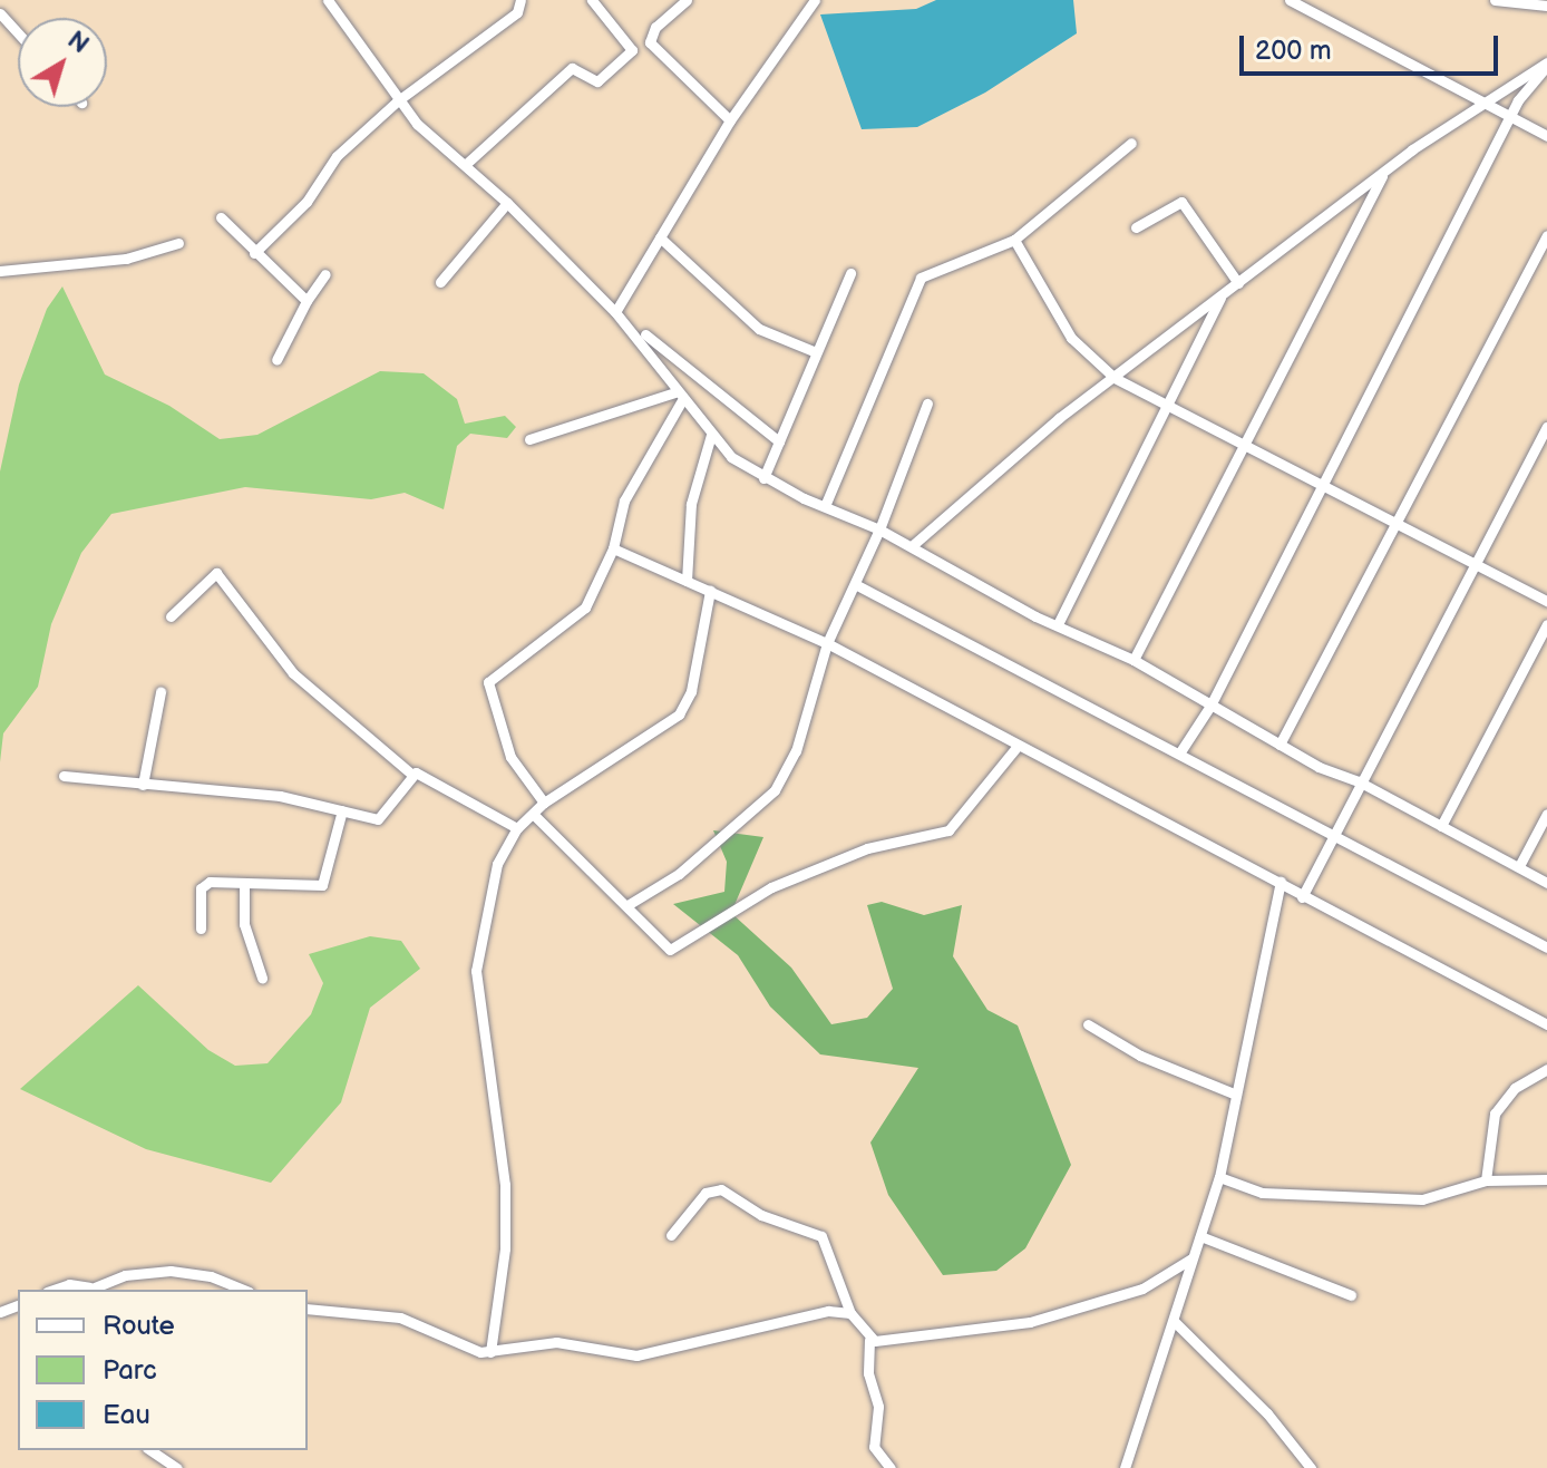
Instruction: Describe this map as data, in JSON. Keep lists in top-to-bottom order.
{
  "legend": ["Route", "Parc", "Eau"],
  "scale_bar": "200 m",
  "north": "top right"
}
